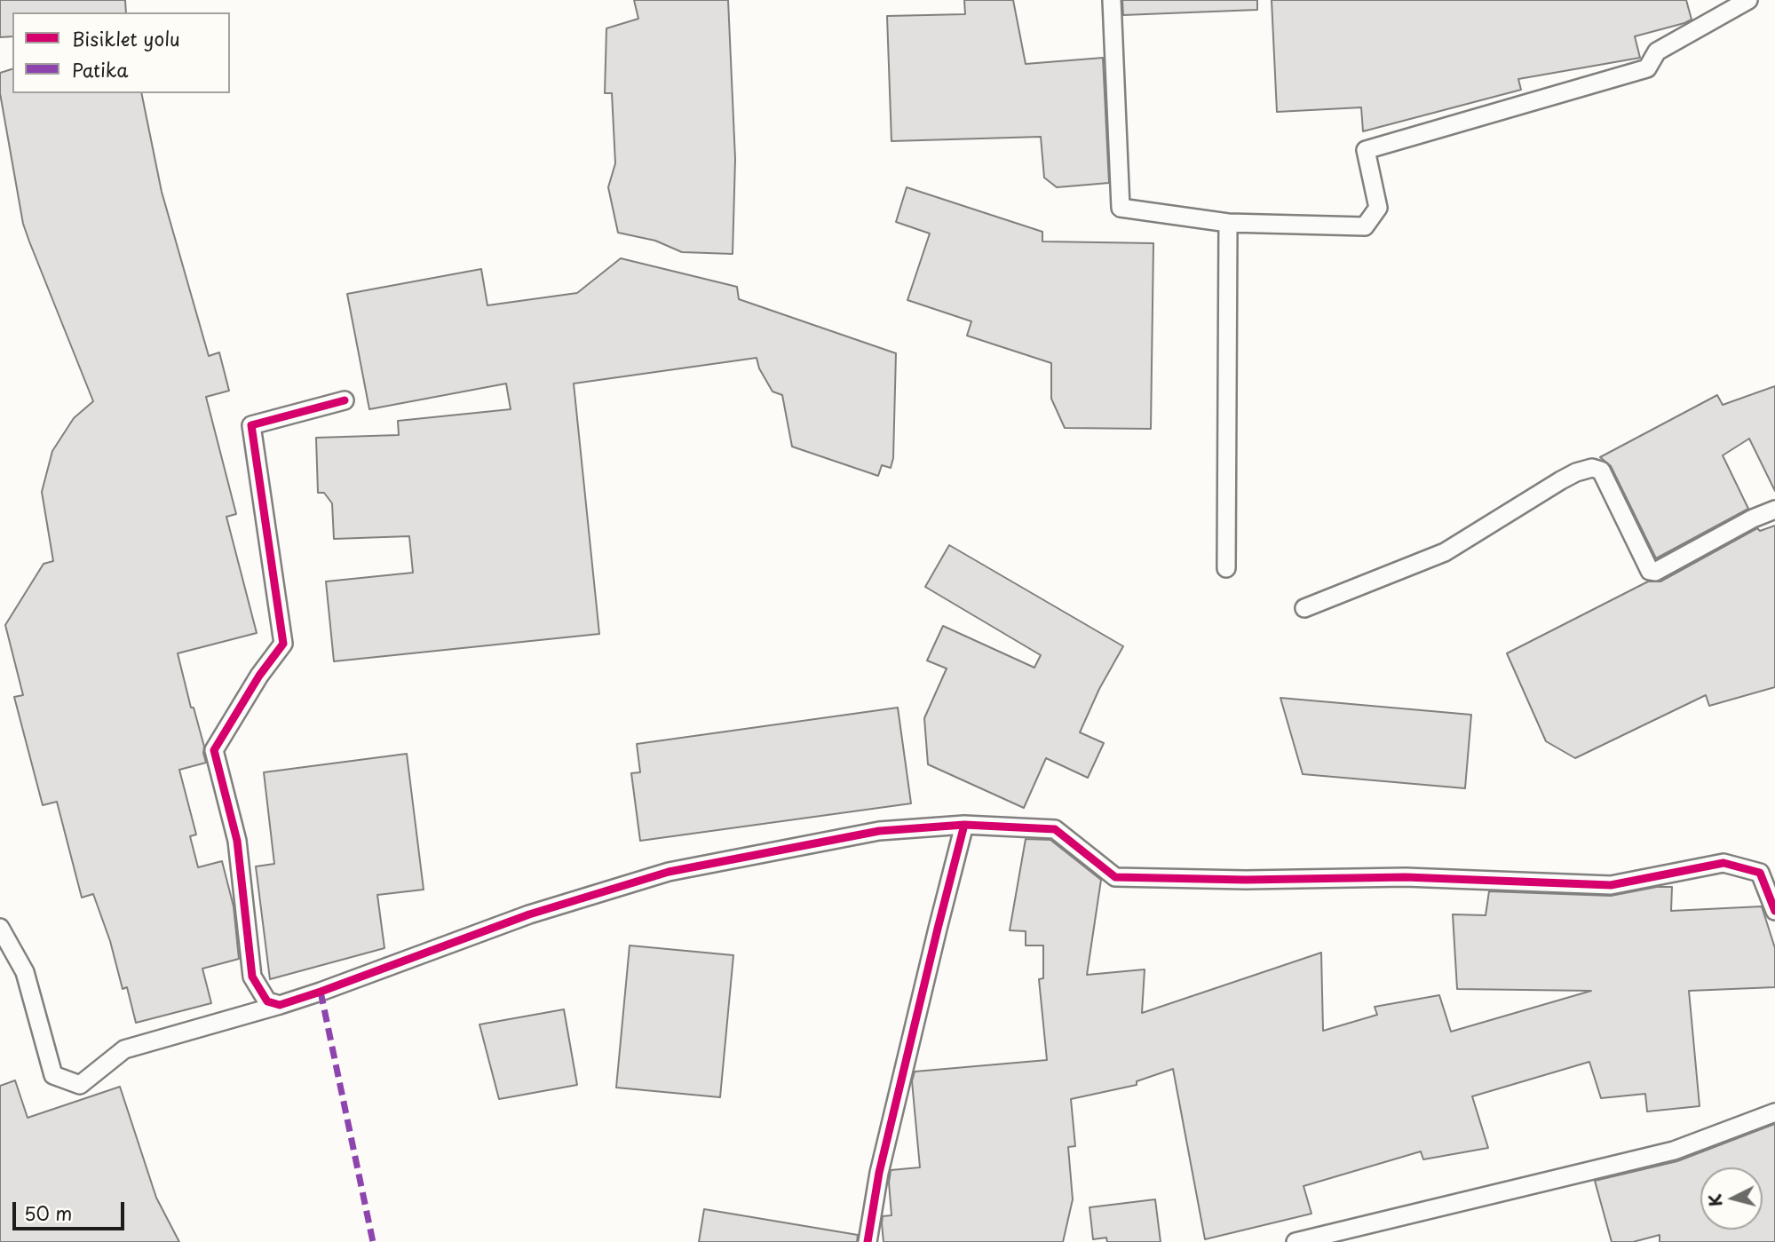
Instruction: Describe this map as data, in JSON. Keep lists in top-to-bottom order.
{
  "legend": ["Bisiklet yolu", "Patika"],
  "scale_bar": "50 m",
  "north": "left"
}
